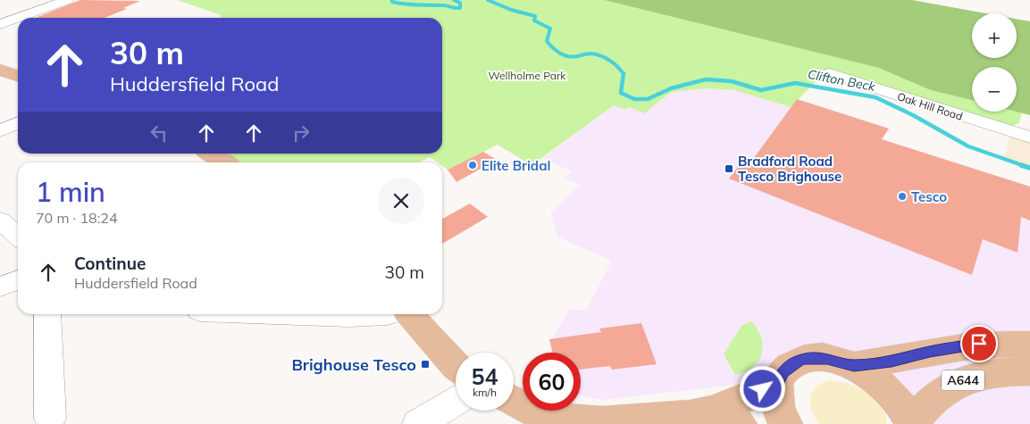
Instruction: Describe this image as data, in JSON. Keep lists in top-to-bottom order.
{
  "streets": {
    "main road": ["A644"],
    "street": ["Oak Hill Road"]
  },
  "water": ["Clifton Beck"],
  "parks": ["Wellholme Park"],
  "places": {
    "other": ["Elite Bridal", "Tesco"],
    "transit": ["Bradford Road Tesco Brighouse", "Brighouse Tesco"]
  },
  "page": {
    "map_buttons": ["+", "−"],
    "turn": ["30 m", "Huddersfield Road"],
    "heading": ["1 min", "70 m · 18:24"],
    "list": [
      {
        "name": "Continue",
        "note": "Huddersfield Road",
        "value": "30 m"
      }
    ],
    "speed": "54 km/h",
    "limit": "60"
  }
}
